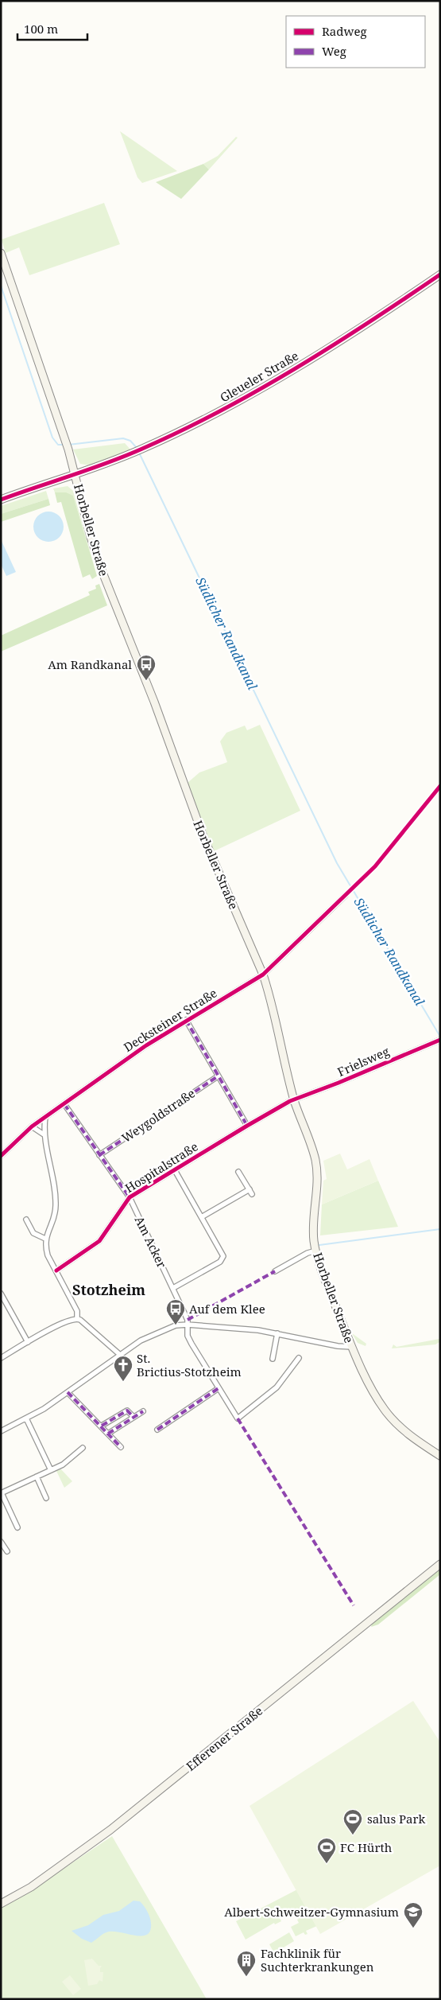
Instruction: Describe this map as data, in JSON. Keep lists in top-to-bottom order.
{
  "streets": {
    "main road": ["Gleueler Straße", "Horbeller Straße", "Efferener Straße"],
    "street": [
      "Decksteiner Straße",
      "Frielsweg",
      "Weygoldstraße",
      "Hospitalstraße",
      "Am Acker"
    ]
  },
  "crossings": [
    ["Gleueler Straße", "Horbeller Straße"],
    ["Horbeller Straße", "Decksteiner Straße"],
    ["Horbeller Straße", "Frielsweg"],
    ["Horbeller Straße", "Hospitalstraße"],
    ["Decksteiner Straße", "Am Acker"],
    ["Frielsweg", "Hospitalstraße"],
    ["Weygoldstraße", "Am Acker"],
    ["Hospitalstraße", "Am Acker"]
  ],
  "districts": ["Stotzheim"],
  "water": ["Südlicher Randkanal"],
  "places": {
    "bus stop": ["Am Randkanal", "Auf dem Klee"],
    "church": ["St. Brictius-Stotzheim"],
    "sports": ["salus Park", "FC Hürth"],
    "school or university": ["Albert-Schweitzer-Gymnasium"],
    "building": ["Fachklinik für Suchterkrankungen"]
  },
  "legend": ["Radweg", "Weg"],
  "scale_bar": "100 m"
}
